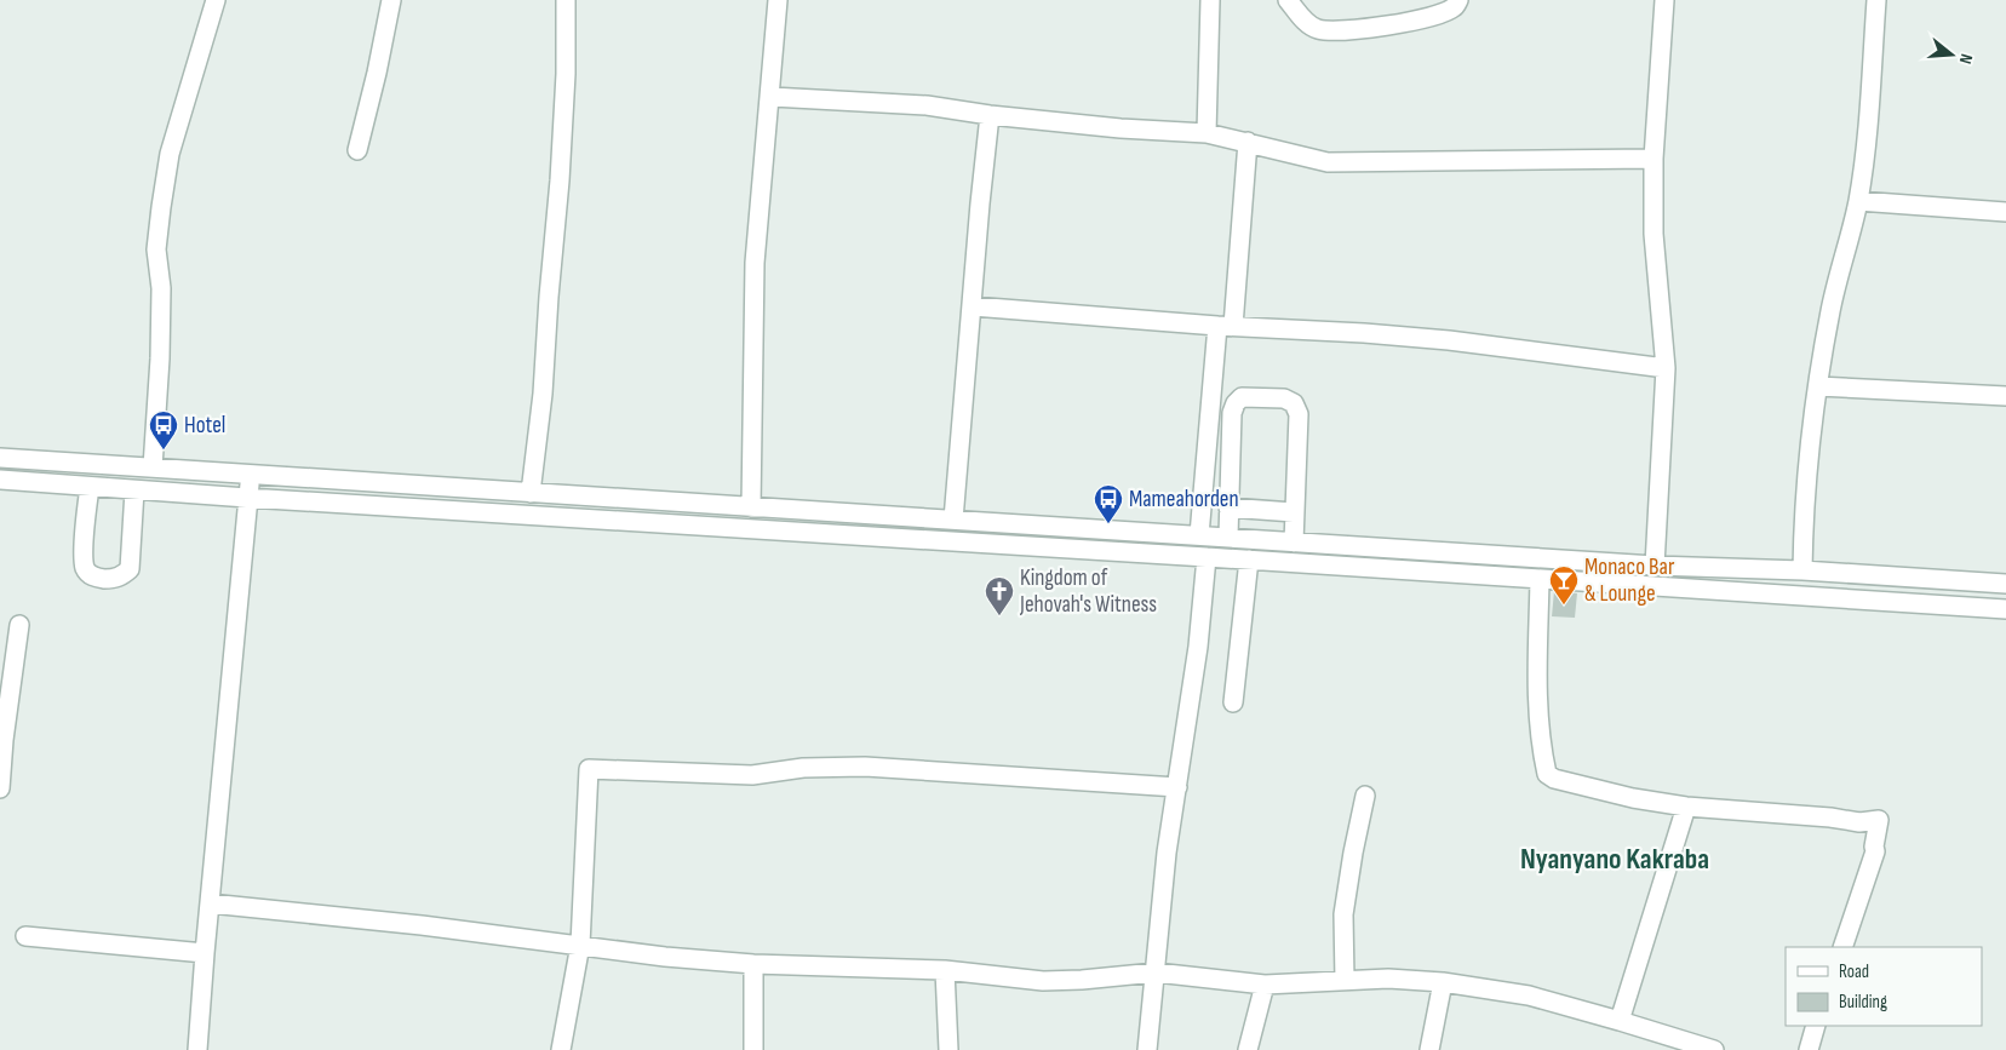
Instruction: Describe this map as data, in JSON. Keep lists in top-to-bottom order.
{
  "districts": ["Nyanyano Kakraba"],
  "places": {
    "bus stop": ["Hotel", "Mameahorden"],
    "bar": ["Monaco Bar & Lounge"],
    "church": ["Kingdom of Jehovah's Witness"]
  },
  "legend": ["Road", "Building"],
  "north": "right"
}
